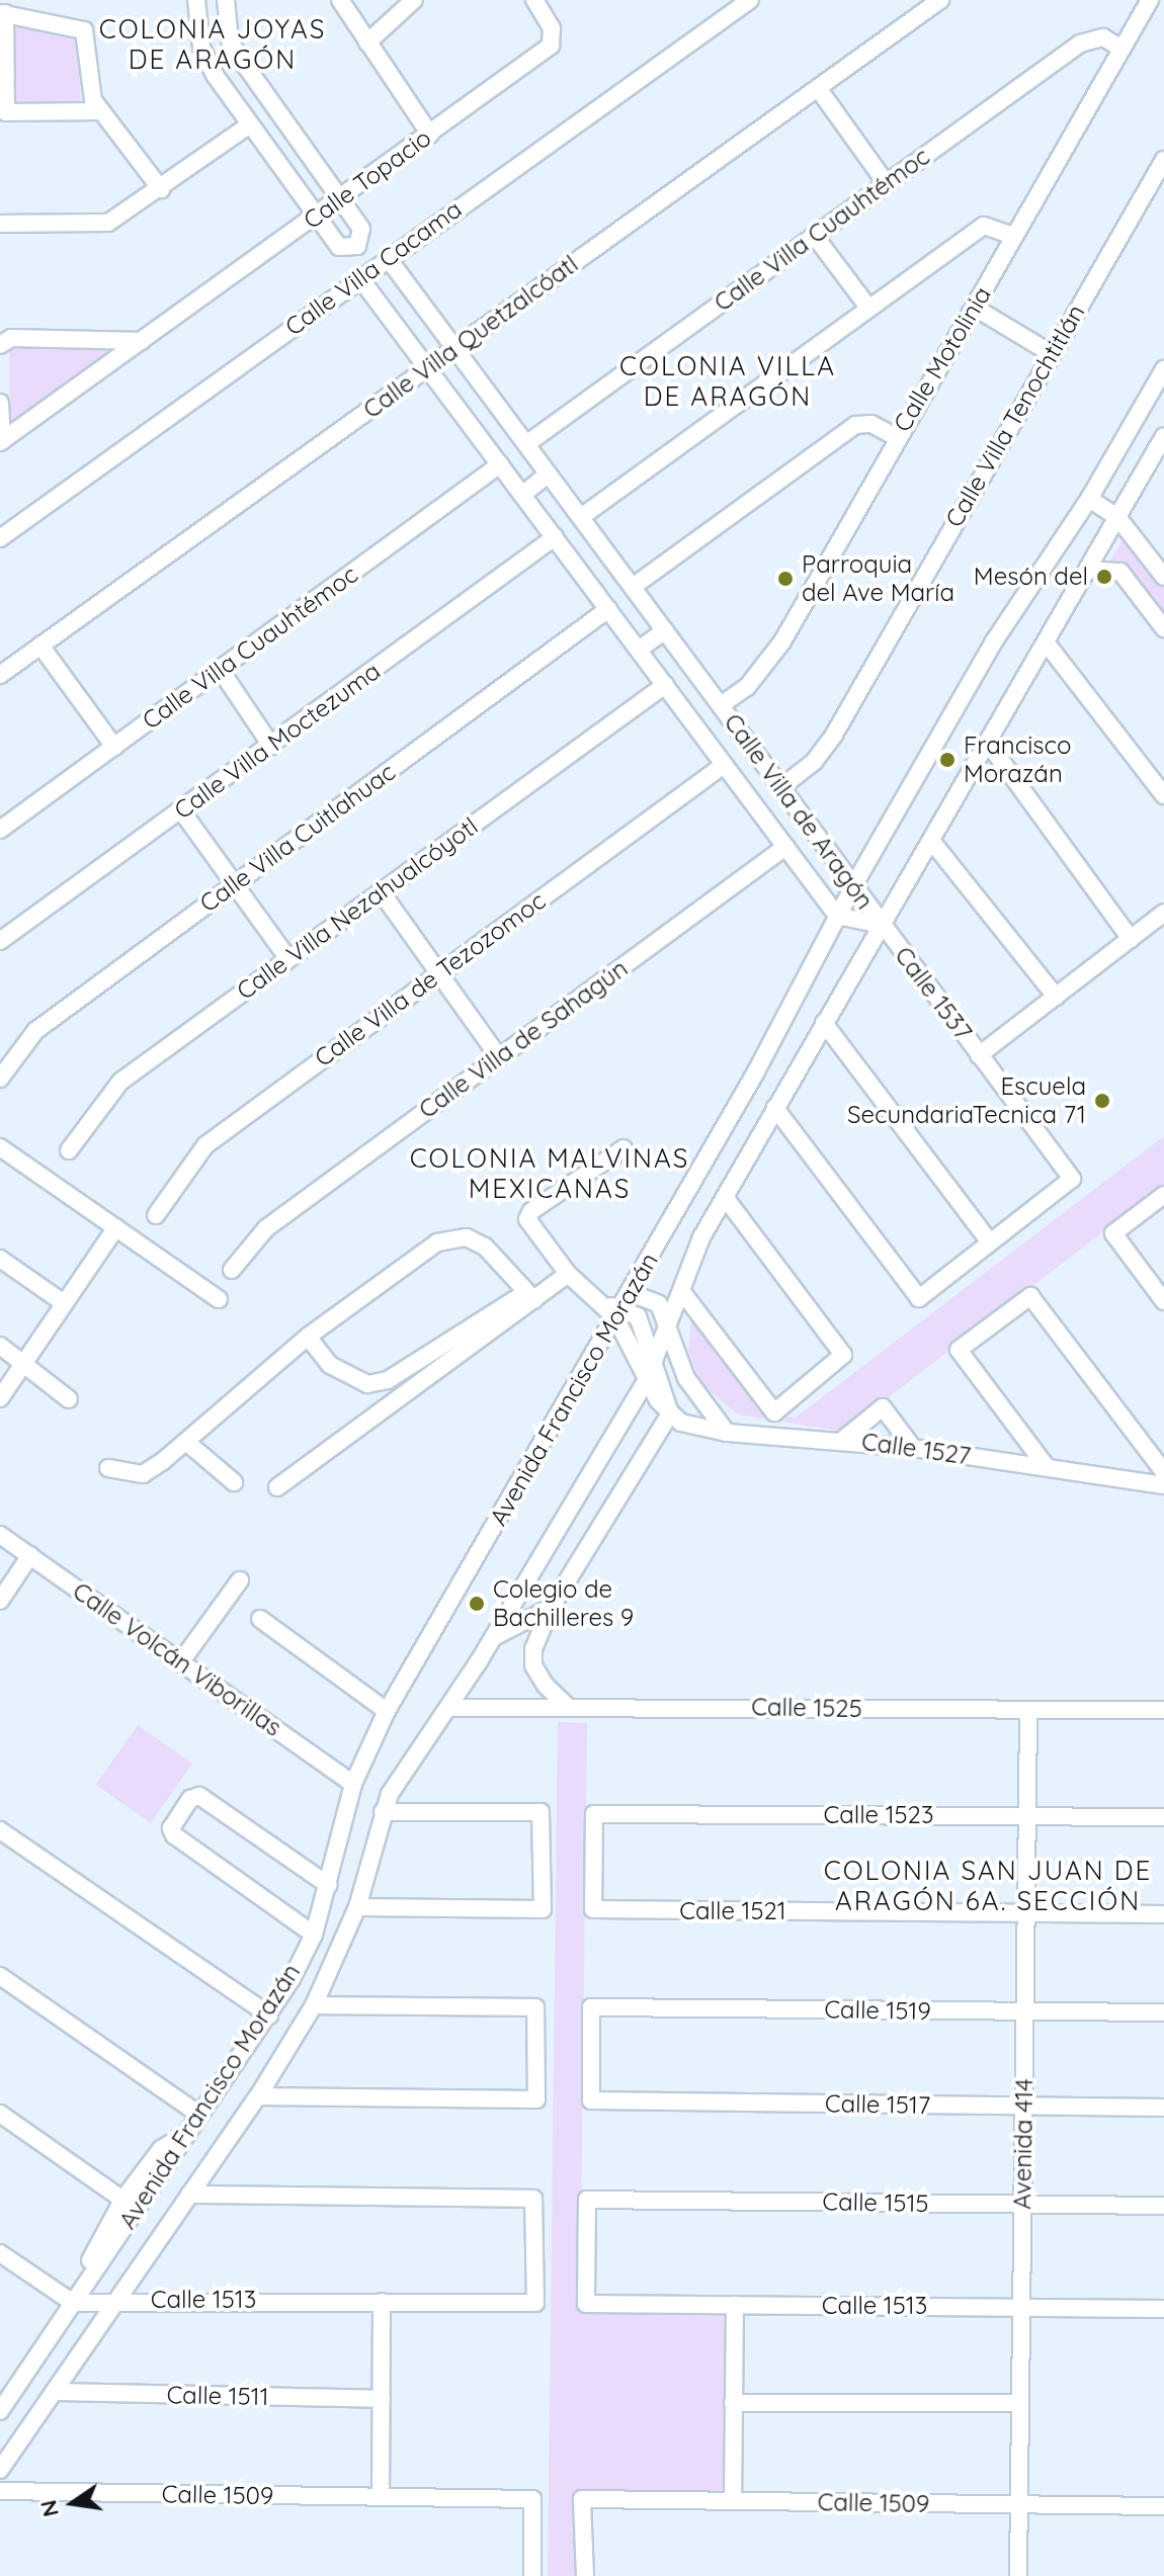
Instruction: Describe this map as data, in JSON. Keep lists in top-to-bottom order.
{
  "streets": {
    "street": [
      "Calle Topacio",
      "Calle Villa Cuauhtémoc",
      "Calle Villa Cacama",
      "Calle Villa Quetzalcóatl",
      "Calle Motolinia",
      "Calle Villa Tenochtitlán",
      "Calle Villa Moctezuma",
      "Calle Villa de Aragón",
      "Calle Villa Cuitlahuac",
      "Calle Villa Nezahualcóyotl",
      "Calle Villa de Tezozomoc",
      "Calle 1537",
      "Calle Villa de Sahagún",
      "Avenida Francisco Morazán",
      "Calle 1527",
      "Calle Volcán Viborillas",
      "Calle 1525",
      "Calle 1523",
      "Calle 1521",
      "Calle 1519",
      "Calle 1517",
      "Avenida 414",
      "Calle 1515",
      "Calle 1513",
      "Calle 1511",
      "Calle 1509"
    ]
  },
  "crossings": [
    ["Calle Villa Cuauhtémoc", "Calle Motolinia"],
    ["Calle Villa Cuauhtémoc", "Calle Villa de Aragón"],
    ["Calle Villa Cacama", "Calle Villa de Aragón"],
    ["Calle Villa Quetzalcóatl", "Calle Villa de Aragón"],
    ["Calle Motolinia", "Calle Villa de Aragón"],
    ["Calle Villa Tenochtitlán", "Calle Villa de Aragón"],
    ["Calle Villa Moctezuma", "Calle Villa de Aragón"],
    ["Calle Villa de Aragón", "Calle Villa Cuitlahuac"],
    ["Calle Villa de Aragón", "Calle Villa Nezahualcóyotl"],
    ["Calle Villa de Aragón", "Calle Villa de Tezozomoc"],
    ["Calle Villa de Aragón", "Calle 1537"],
    ["Calle Villa de Aragón", "Calle Villa de Sahagún"],
    ["Calle Villa de Aragón", "Avenida Francisco Morazán"],
    ["Calle 1537", "Avenida Francisco Morazán"],
    ["Avenida Francisco Morazán", "Calle Volcán Viborillas"],
    ["Avenida Francisco Morazán", "Calle 1525"],
    ["Avenida Francisco Morazán", "Calle 1513"],
    ["Avenida Francisco Morazán", "Calle 1511"],
    ["Calle 1525", "Avenida 414"],
    ["Calle 1523", "Calle 1521"],
    ["Calle 1523", "Avenida 414"],
    ["Calle 1521", "Avenida 414"],
    ["Calle 1519", "Calle 1517"],
    ["Calle 1519", "Avenida 414"],
    ["Calle 1517", "Avenida 414"],
    ["Avenida 414", "Calle 1515"],
    ["Avenida 414", "Calle 1513"],
    ["Avenida 414", "Calle 1509"],
    ["Calle 1515", "Calle 1513"]
  ],
  "districts": [
    "COLONIA JOYAS DE ARAGÓN",
    "COLONIA VILLA DE ARAGÓN",
    "COLONIA MALVINAS MEXICANAS",
    "COLONIA SAN JUAN DE ARAGÓN 6A. SECCIÓN"
  ],
  "places": [
    "Mesón del",
    "Parroquia del Ave María",
    "Francisco Morazán",
    "Escuela SecundariaTecnica 71",
    "Colegio de Bachilleres 9"
  ],
  "north": "left"
}
